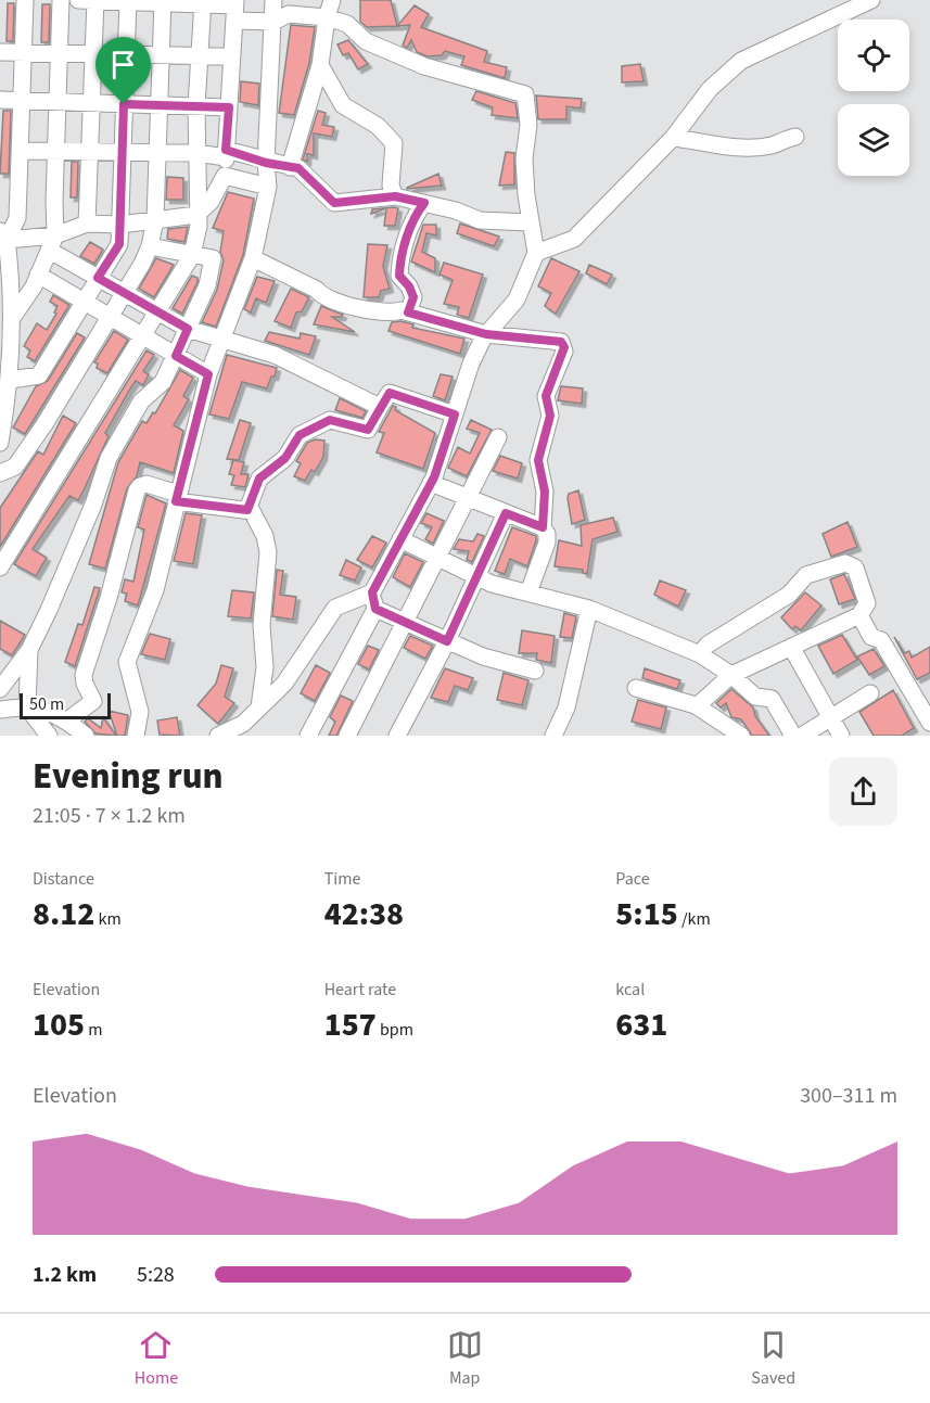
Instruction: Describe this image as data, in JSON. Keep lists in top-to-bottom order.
{
  "scale_bar": "50 m",
  "page": {
    "scale": "50 m",
    "heading": ["Evening run", "21:05 · 7 × 1.2 km"],
    "stats": [
      ["Distance", "8.12 km"],
      ["Time", "42:38"],
      ["Pace", "5:15 /km"],
      ["Elevation", "105 m"],
      ["Heart rate", "157 bpm"],
      ["kcal", "631"]
    ],
    "chart": ["Elevation", "300–311 m"],
    "list": [
      {
        "name": "1.2 km",
        "note": "5:28"
      }
    ],
    "tabs": ["Home", "Map", "Saved"]
  }
}
